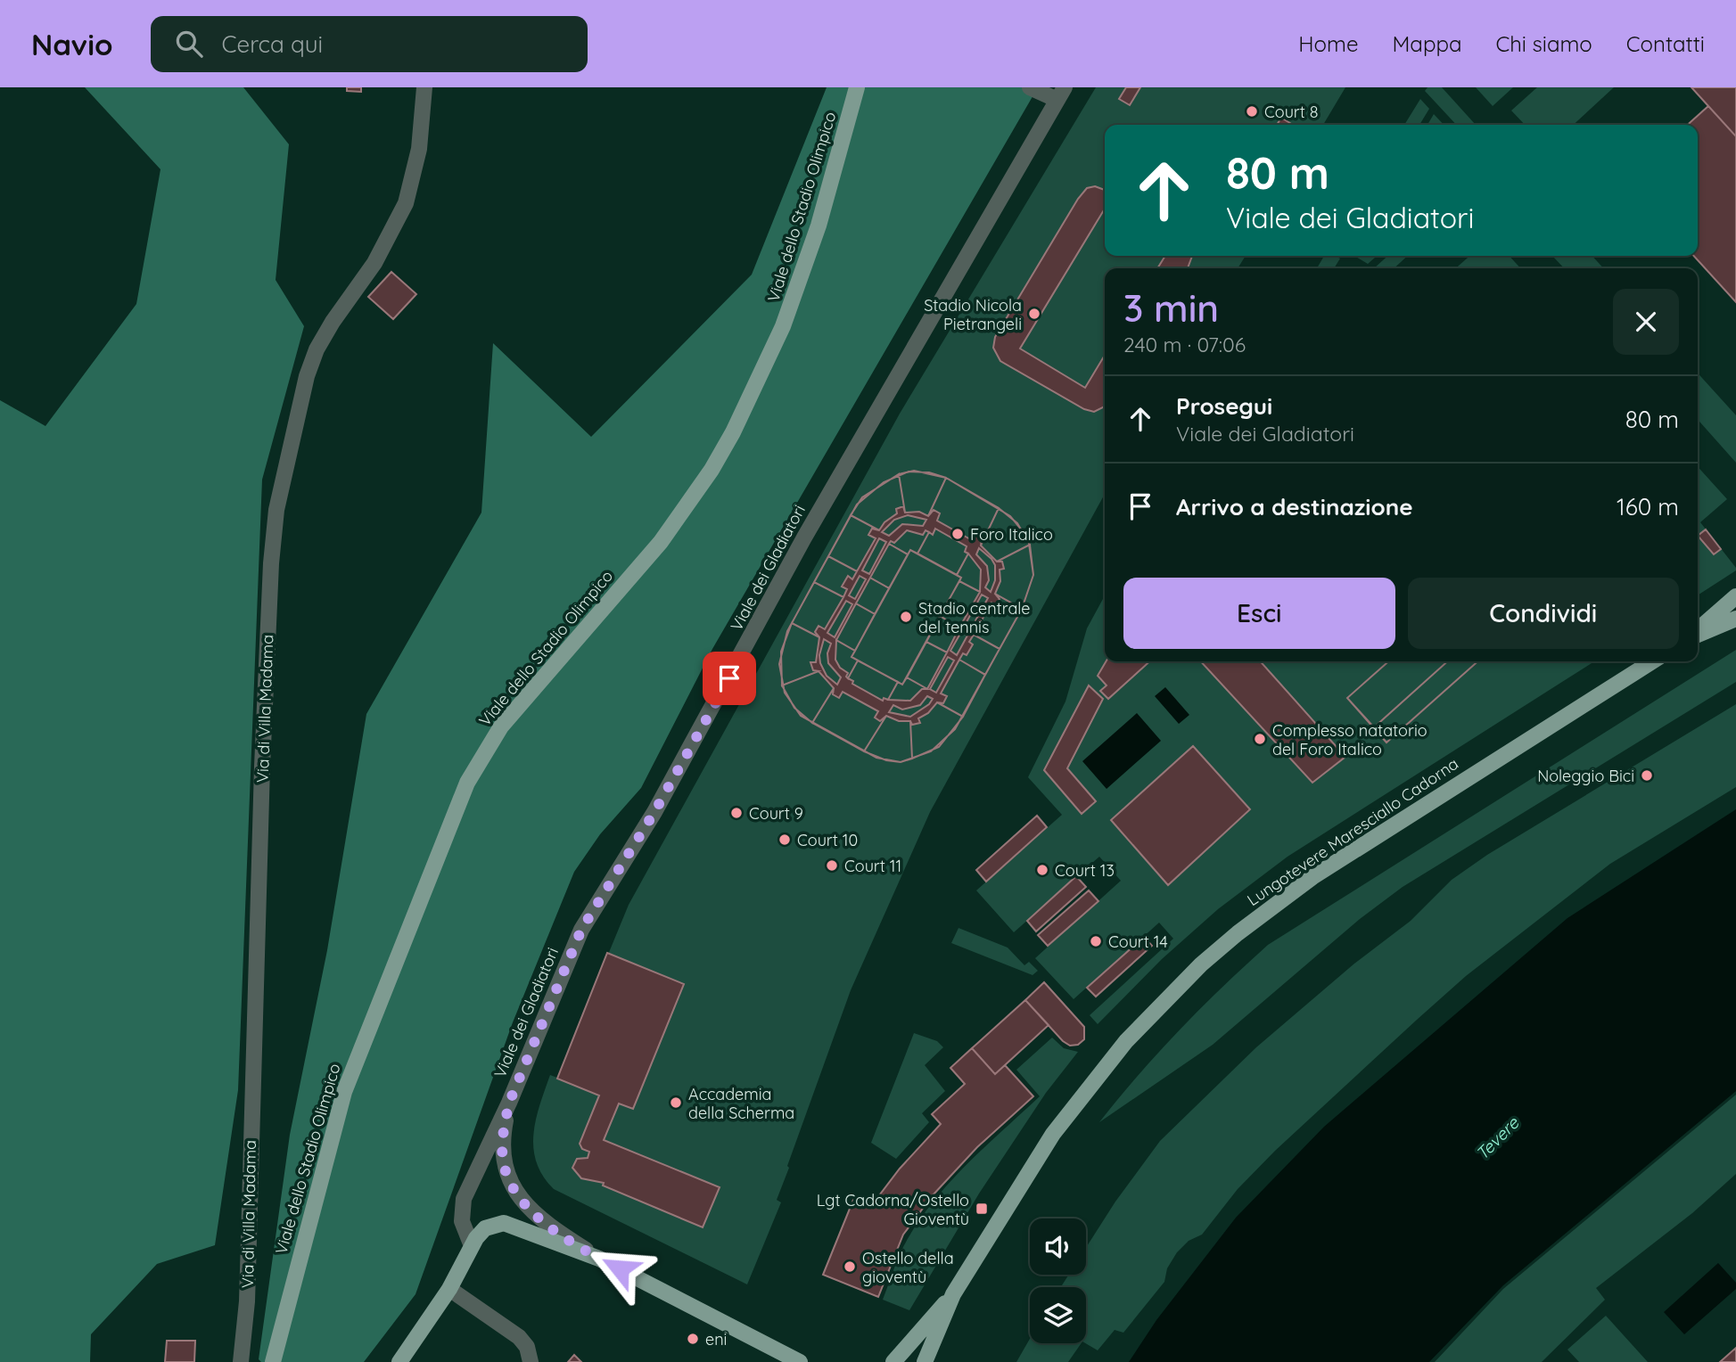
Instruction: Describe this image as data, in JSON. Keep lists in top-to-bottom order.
{
  "streets": {
    "main road": ["Viale dello Stadio Olimpico", "Lungotevere Maresciallo Cadorna"],
    "street": ["Viale dei Gladiatori", "Via di Villa Madama"]
  },
  "water": ["Tevere"],
  "places": {
    "other": [
      "Court 8",
      "Stadio Nicola Pietrangeli",
      "Foro Italico",
      "Stadio centrale del tennis",
      "Complesso natatorio del Foro Italico",
      "Noleggio Bici",
      "Court 9",
      "Court 10",
      "Court 11",
      "Court 13",
      "Court 14",
      "Accademia della Scherma",
      "Ostello della gioventù",
      "eni"
    ],
    "transit": ["Lgt Cadorna/Ostello Gioventù"]
  },
  "page": {
    "header": "Navio",
    "search": "Cerca qui",
    "nav": [
      "Home",
      "Mappa",
      "Chi siamo",
      "Contatti"
    ],
    "turn": ["80 m", "Viale dei Gladiatori"],
    "heading": ["3 min", "240 m · 07:06"],
    "list": [
      {
        "name": "Prosegui",
        "note": "Viale dei Gladiatori",
        "value": "80 m"
      },
      {
        "name": "Arrivo a destinazione",
        "value": "160 m"
      }
    ],
    "buttons": ["Esci", "Condividi"]
  }
}
